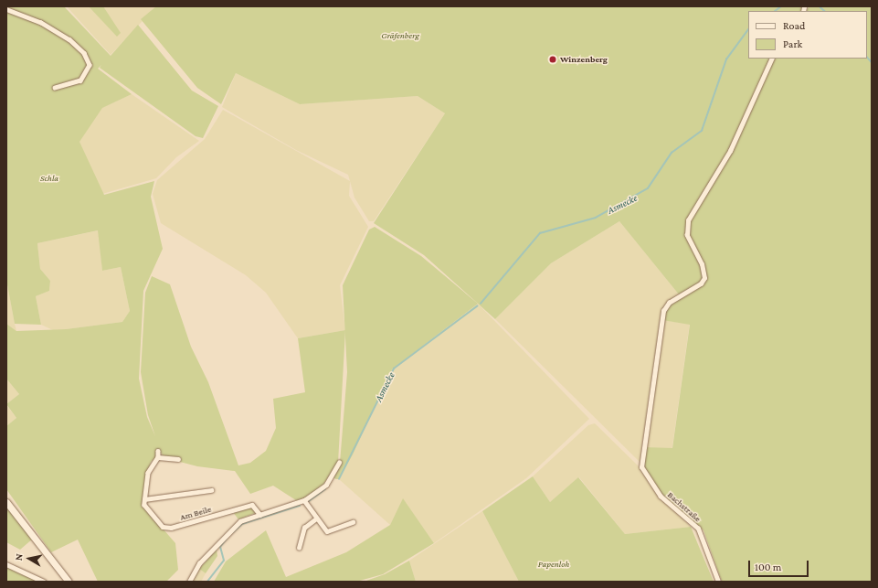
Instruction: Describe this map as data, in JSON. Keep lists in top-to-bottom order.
{
  "streets": {
    "street": ["Bachstraße", "Am Beile"]
  },
  "water": ["Asmecke"],
  "parks": ["Gräfenberg", "Schla", "Papenloh"],
  "places": ["Winzenberg"],
  "legend": ["Road", "Park"],
  "scale_bar": "100 m",
  "north": "left"
}
